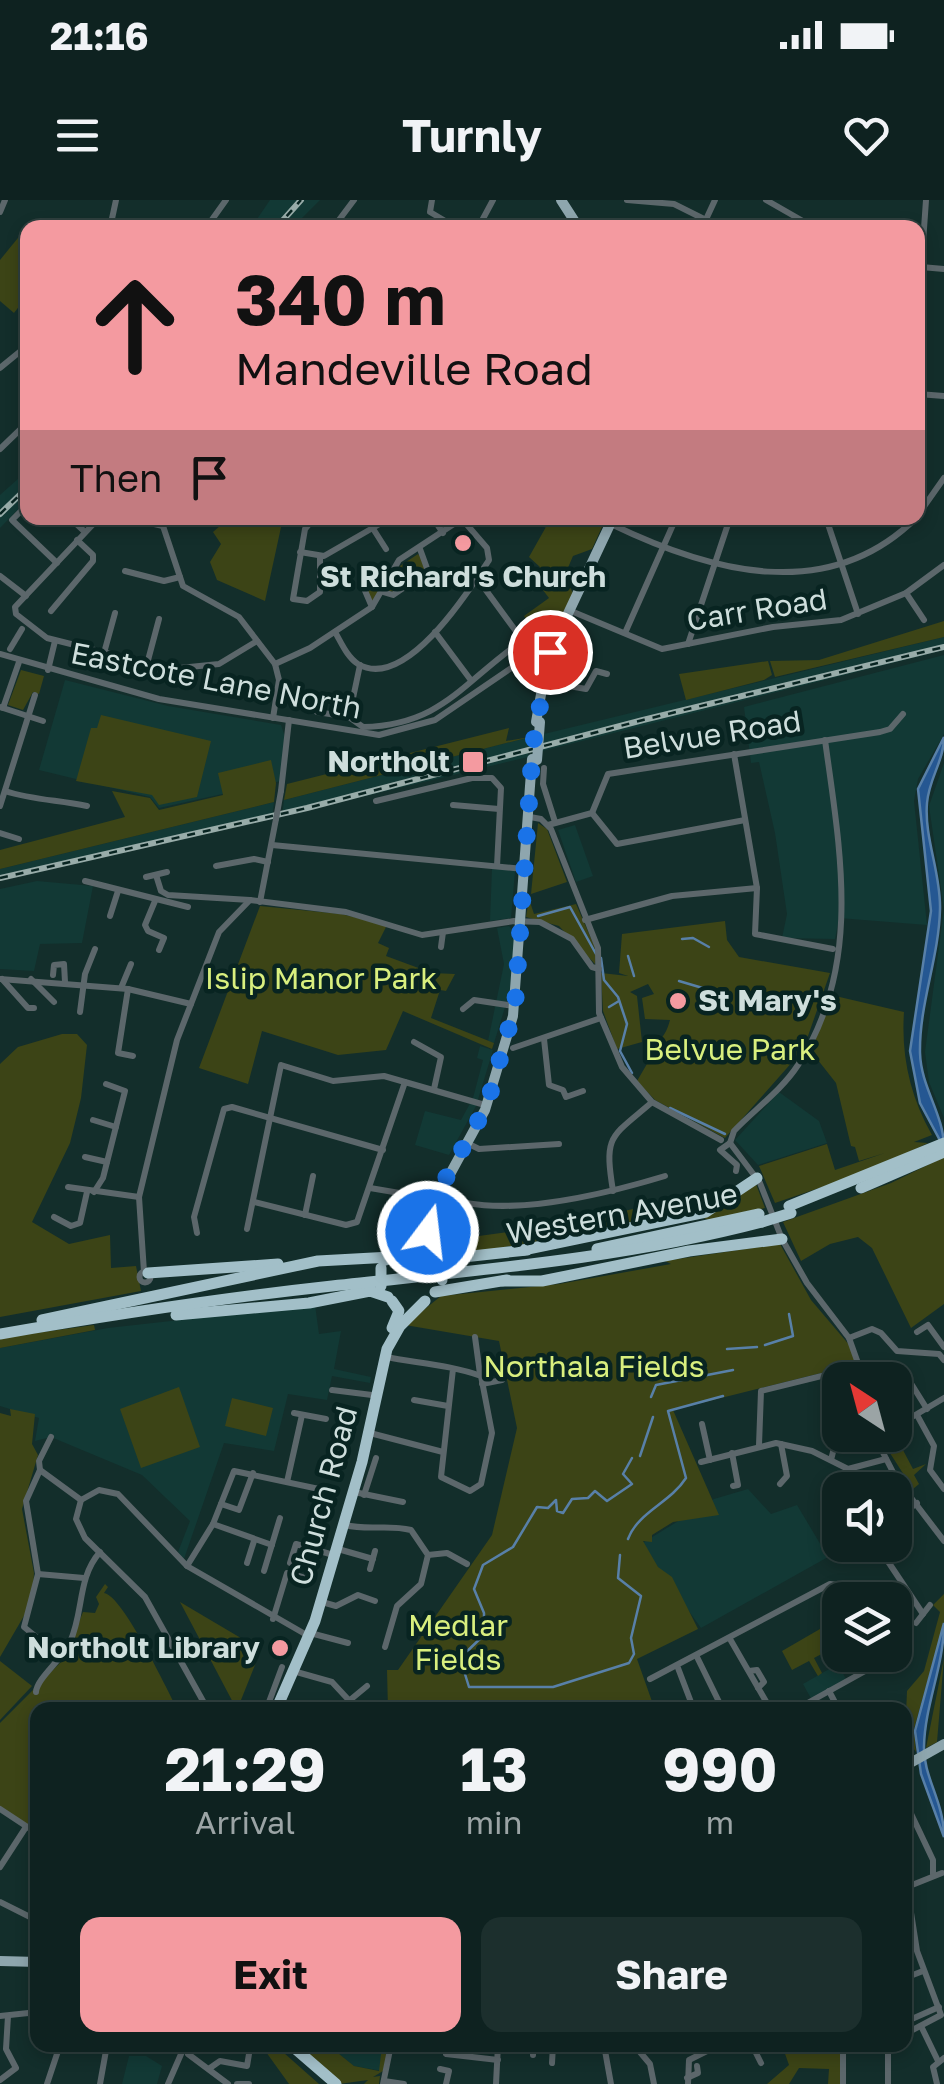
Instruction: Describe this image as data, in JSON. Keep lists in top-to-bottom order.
{
  "streets": {
    "highway": ["Western Avenue", "Church Road"],
    "street": ["Carr Road", "Eastcote Lane North", "Belvue Road"]
  },
  "parks": [
    "Islip Manor Park",
    "Belvue Park",
    "Northala Fields",
    "Medlar Fields"
  ],
  "places": {
    "other": ["St Richard's Church", "St Mary's", "Northolt Library"],
    "transit": ["Northolt"]
  },
  "north": "top left",
  "page": {
    "status": "21:16",
    "header": "Turnly",
    "turn": ["340 m", "Mandeville Road"],
    "then": "Then",
    "eta": [
      "21:29",
      "Arrival",
      "13",
      "min",
      "990",
      "m"
    ],
    "buttons": ["Exit", "Share"]
  }
}
